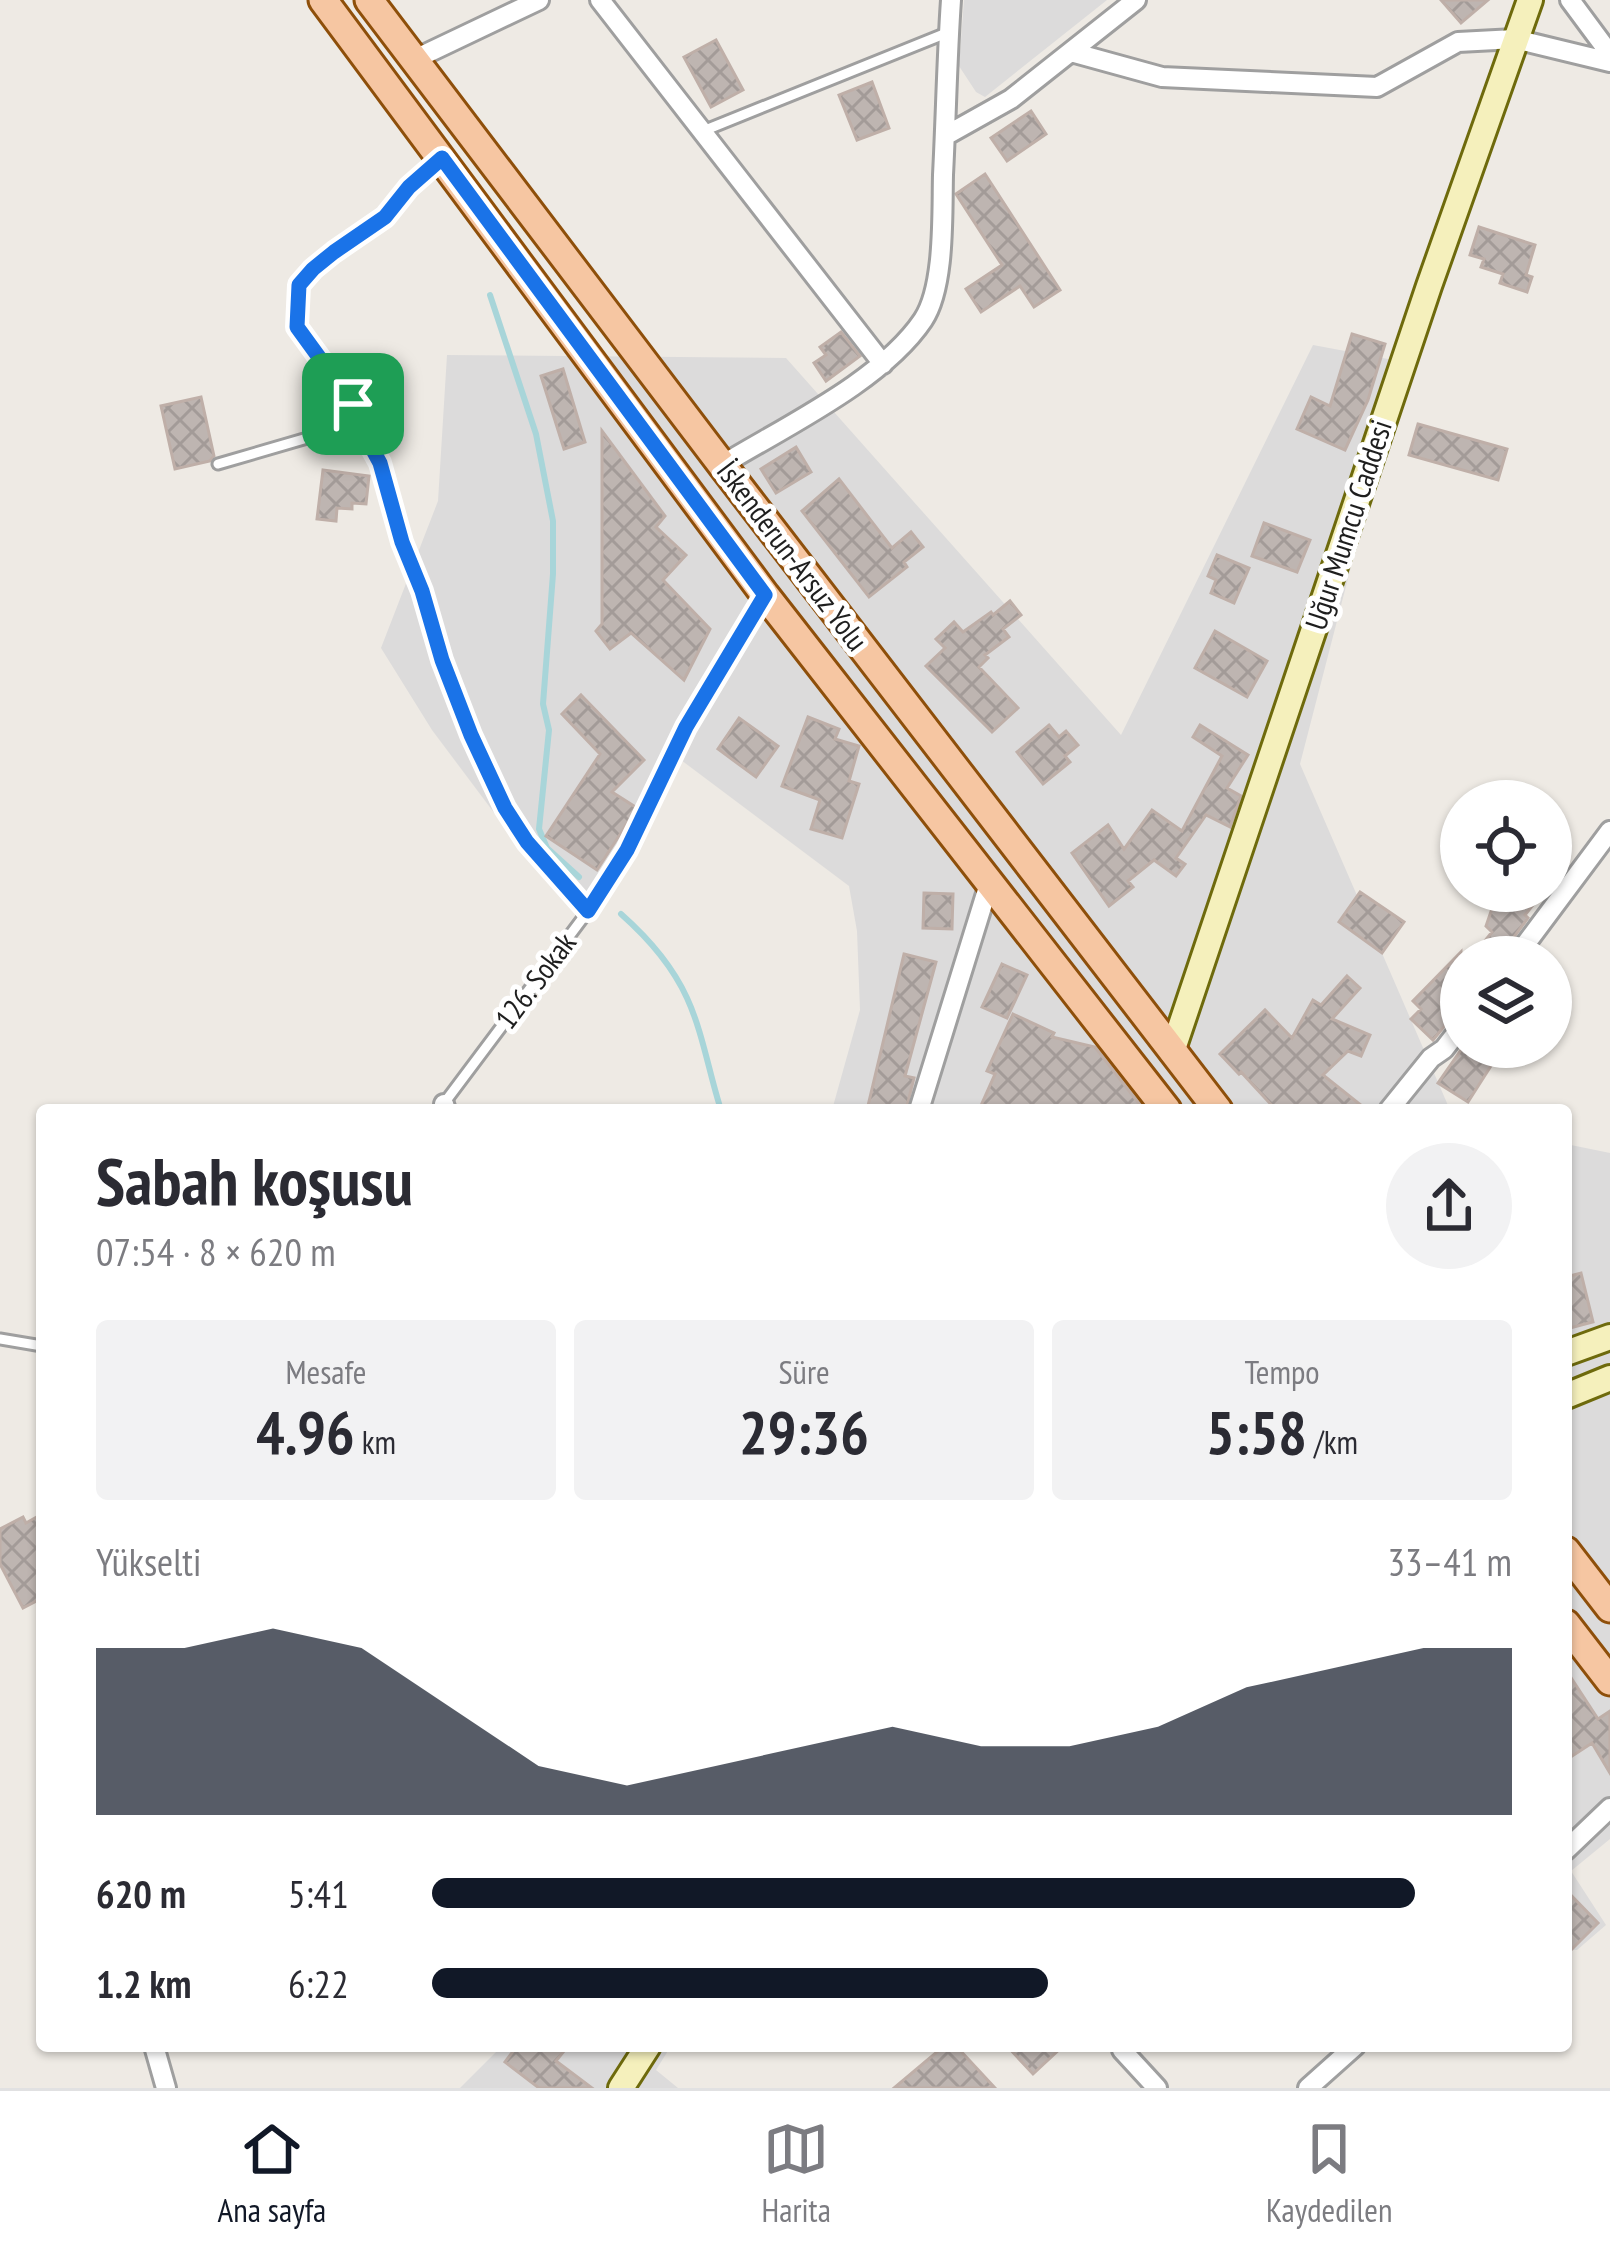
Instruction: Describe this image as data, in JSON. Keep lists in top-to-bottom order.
{
  "streets": {
    "main road": ["İskenderun-Arsuz Yolu"],
    "street": ["Uğur Mumcu Caddesi"],
    "lane": ["126. Sokak"]
  },
  "crossings": [
    ["Uğur Mumcu Caddesi", "İskenderun-Arsuz Yolu"],
    ["İskenderun-Arsuz Yolu", "126. Sokak"]
  ],
  "page": {
    "heading": ["Sabah koşusu", "07:54 · 8 × 620 m"],
    "stats": [
      ["Mesafe", "4.96 km"],
      ["Süre", "29:36"],
      ["Tempo", "5:58 /km"]
    ],
    "chart": ["Yükselti", "33–41 m"],
    "list": [
      {
        "name": "620 m",
        "note": "5:41"
      },
      {
        "name": "1.2 km",
        "note": "6:22"
      }
    ],
    "tabs": ["Ana sayfa", "Harita", "Kaydedilen"]
  }
}
